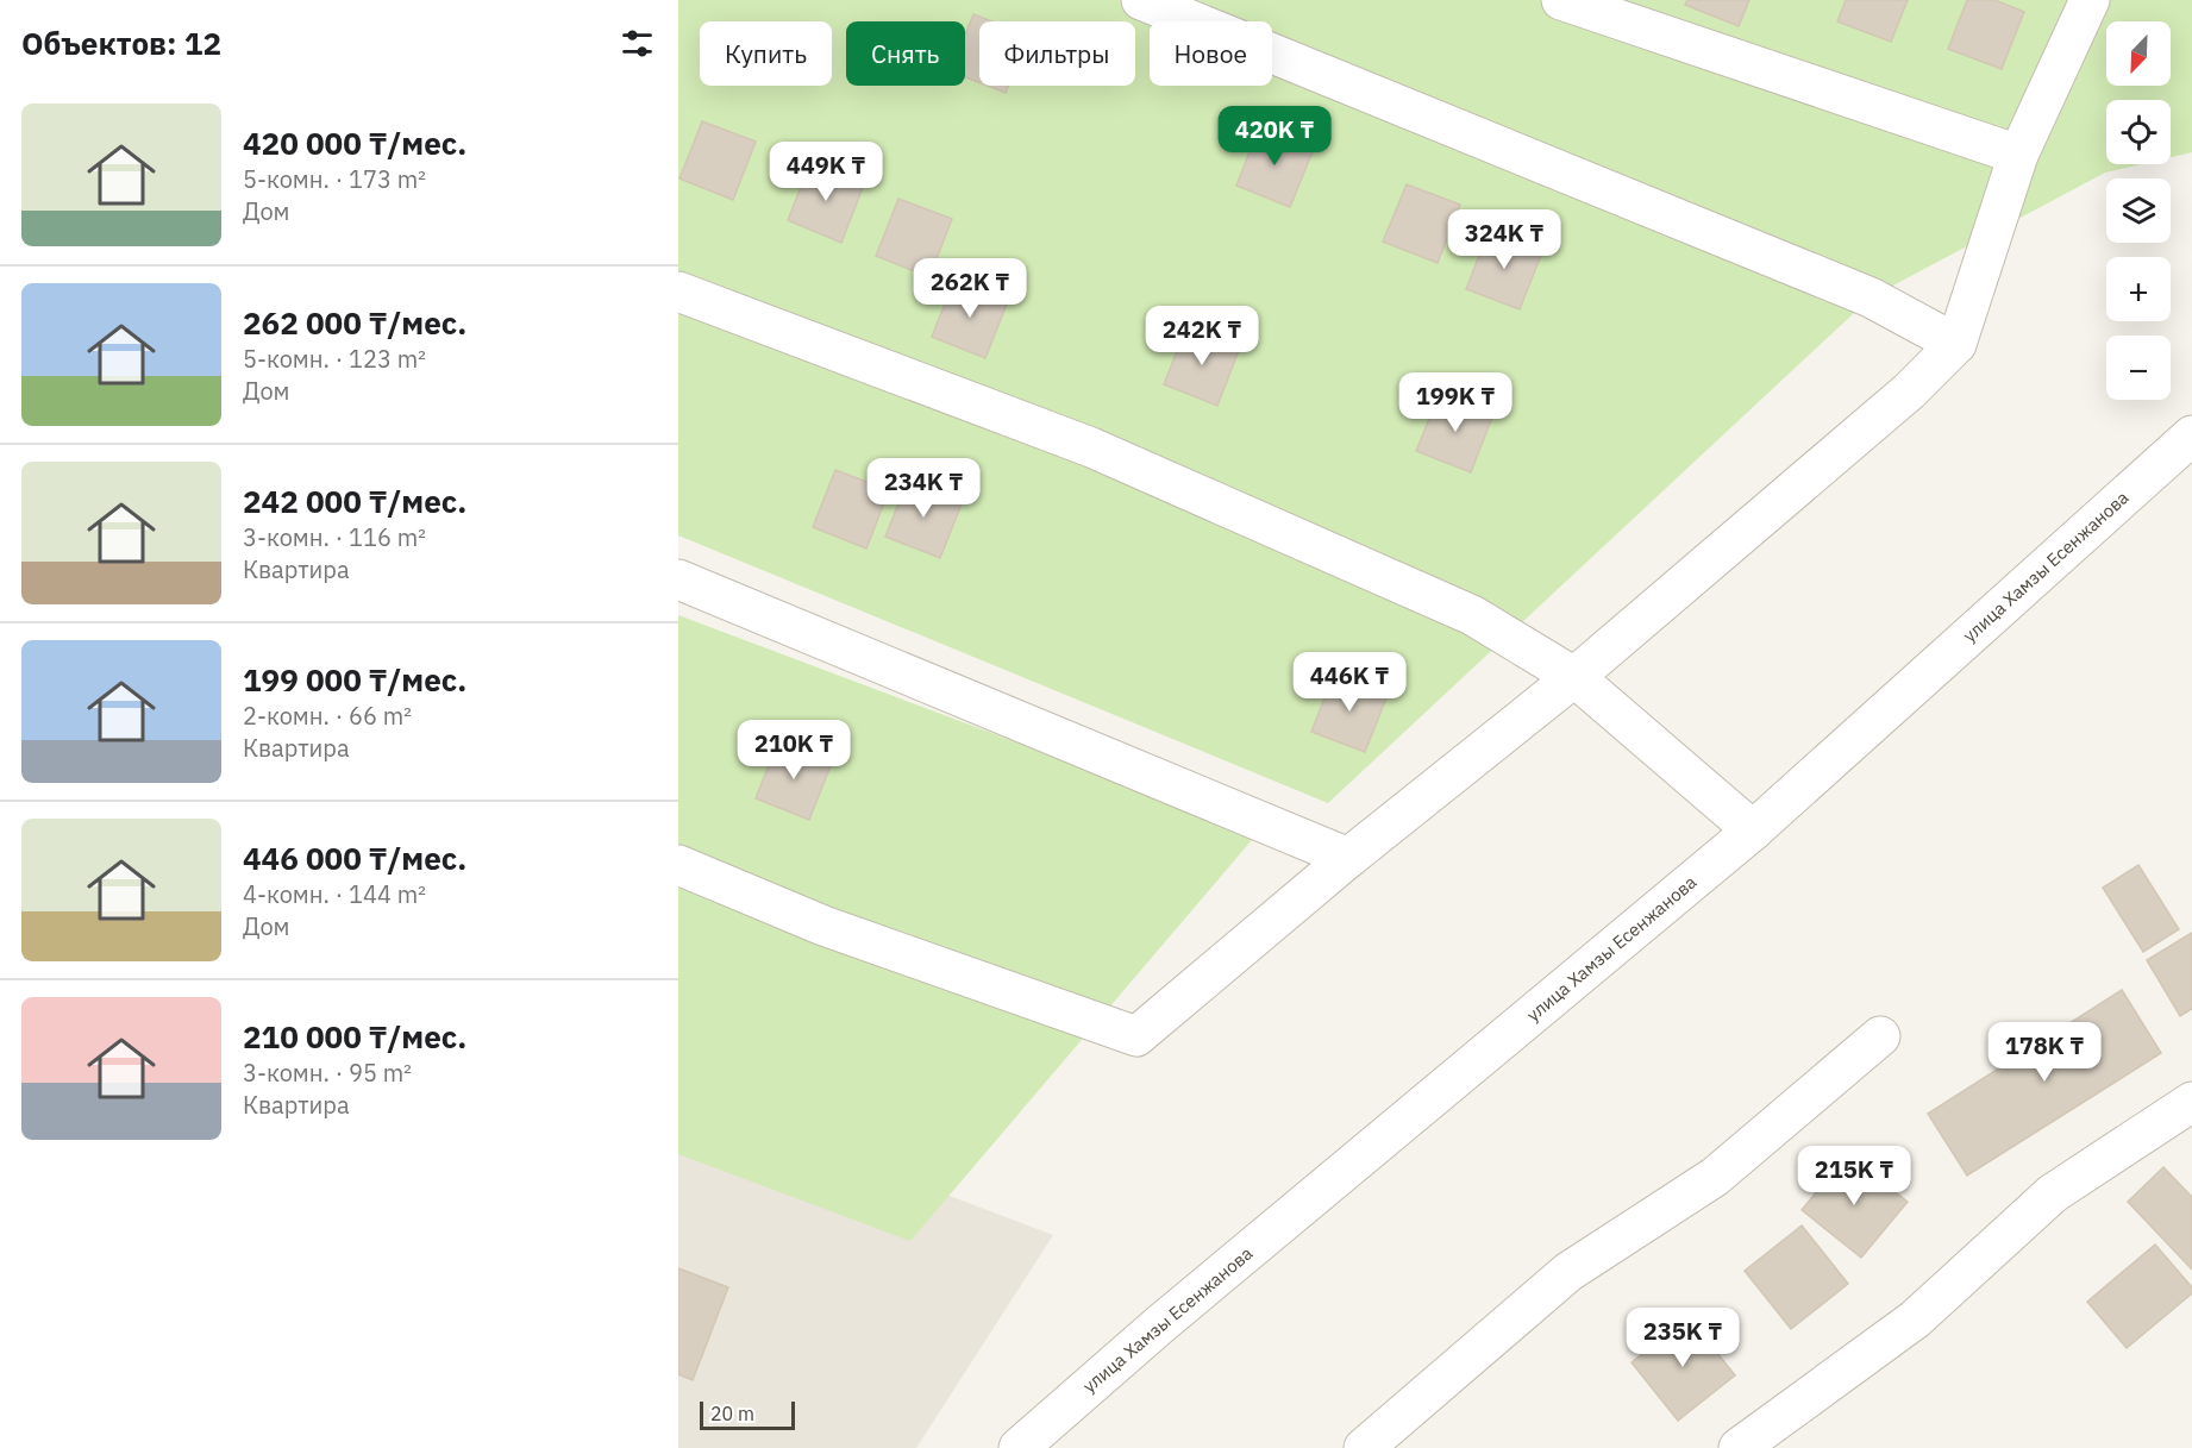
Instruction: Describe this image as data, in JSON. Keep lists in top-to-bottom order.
{
  "streets": {
    "street": ["улица Хамзы Есенжанова"]
  },
  "scale_bar": "20 m",
  "north": "bottom left",
  "page": {
    "heading": "Объектов: 12",
    "map_buttons": ["+", "−"],
    "chip": [
      "Купить",
      "Снять",
      "Фильтры",
      "Новое"
    ],
    "list": [
      {
        "name": "420 000 ₸/мес.",
        "note": "5-комн. · 173 m² · Дом"
      },
      {
        "name": "262 000 ₸/мес.",
        "note": "5-комн. · 123 m² · Дом"
      },
      {
        "name": "242 000 ₸/мес.",
        "note": "3-комн. · 116 m² · Квартира"
      },
      {
        "name": "199 000 ₸/мес.",
        "note": "2-комн. · 66 m² · Квартира"
      },
      {
        "name": "446 000 ₸/мес.",
        "note": "4-комн. · 144 m² · Дом"
      },
      {
        "name": "210 000 ₸/мес.",
        "note": "3-комн. · 95 m² · Квартира"
      }
    ],
    "price": [
      "420K ₸",
      "449K ₸",
      "324K ₸",
      "262K ₸",
      "242K ₸",
      "199K ₸",
      "234K ₸",
      "446K ₸",
      "210K ₸",
      "178K ₸",
      "215K ₸",
      "235K ₸"
    ],
    "scale": "20 m"
  }
}
